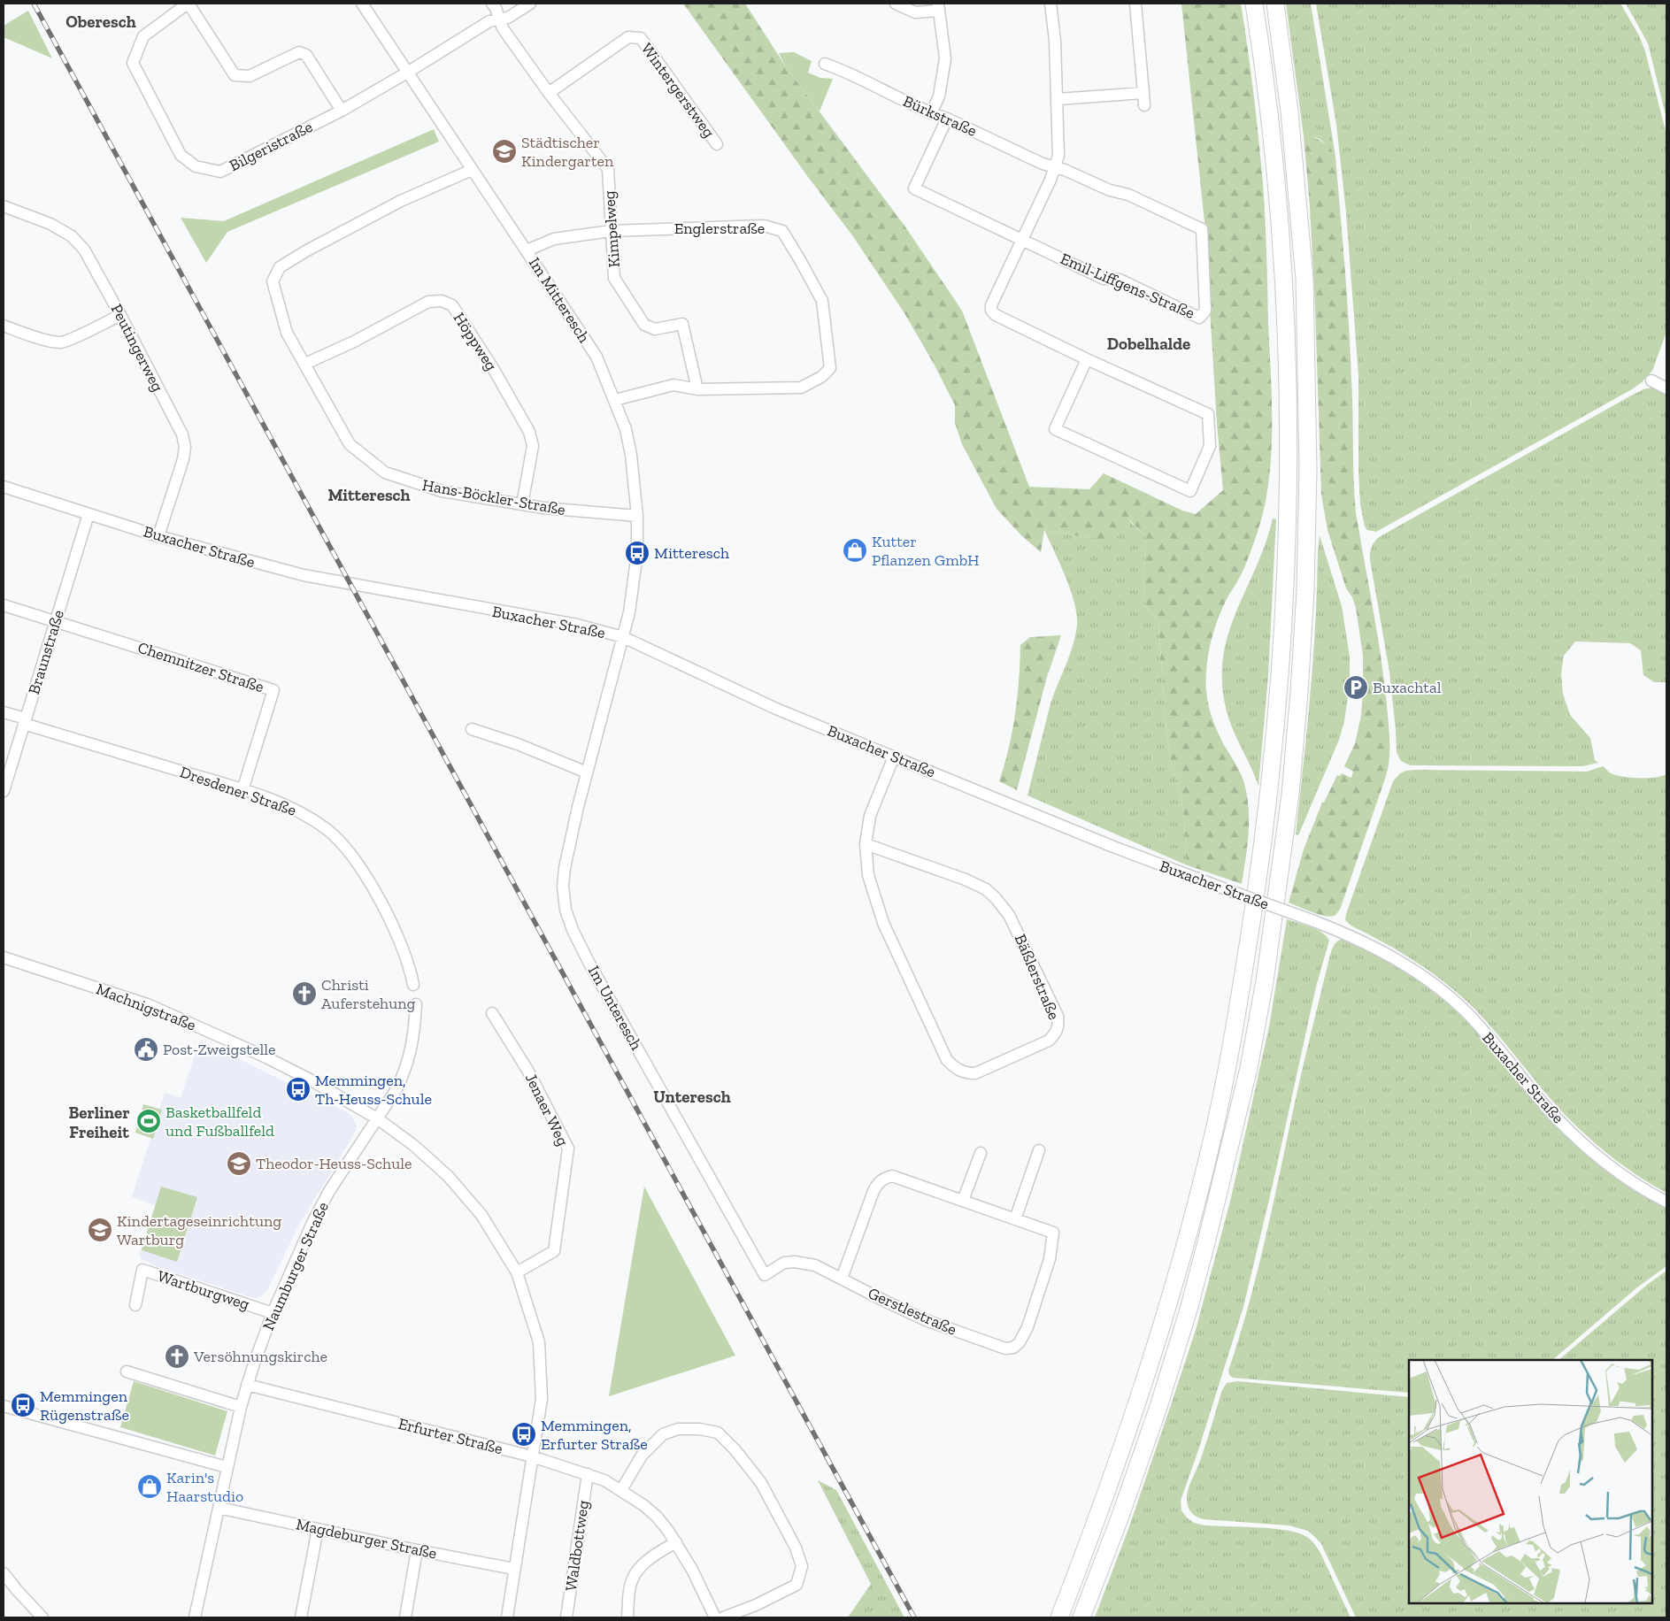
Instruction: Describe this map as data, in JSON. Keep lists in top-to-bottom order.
{
  "streets": {
    "street": [
      "Wintergerstweg",
      "Bürkstraße",
      "Bilgeristraße",
      "Englerstraße",
      "Kimpelweg",
      "Emil-Liffgens-Straße",
      "Im Mitteresch",
      "Höppweg",
      "Peutingerweg",
      "Hans-Böckler-Straße",
      "Buxacher Straße",
      "Braunstraße",
      "Chemnitzer Straße",
      "Dresdener Straße",
      "Bäßlerstraße",
      "Machnigstraße",
      "Im Unteresch",
      "Jenaer Weg",
      "Naumburger Straße",
      "Wartburgweg",
      "Gerstlestraße",
      "Erfurter Straße",
      "Magdeburger Straße",
      "Waldbottweg"
    ]
  },
  "crossings": [
    ["Wintergerstweg", "Kimpelweg"],
    ["Bürkstraße", "Emil-Liffgens-Straße"],
    ["Bilgeristraße", "Kimpelweg"],
    ["Bilgeristraße", "Im Mitteresch"],
    ["Englerstraße", "Kimpelweg"],
    ["Englerstraße", "Im Mitteresch"],
    ["Im Mitteresch", "Hans-Böckler-Straße"],
    ["Im Mitteresch", "Buxacher Straße"],
    ["Im Mitteresch", "Im Unteresch"],
    ["Höppweg", "Hans-Böckler-Straße"],
    ["Peutingerweg", "Buxacher Straße"],
    ["Buxacher Straße", "Braunstraße"],
    ["Buxacher Straße", "Bäßlerstraße"],
    ["Buxacher Straße", "Im Unteresch"],
    ["Braunstraße", "Chemnitzer Straße"],
    ["Braunstraße", "Dresdener Straße"],
    ["Chemnitzer Straße", "Dresdener Straße"],
    ["Machnigstraße", "Jenaer Weg"],
    ["Machnigstraße", "Naumburger Straße"],
    ["Machnigstraße", "Erfurter Straße"],
    ["Machnigstraße", "Magdeburger Straße"],
    ["Im Unteresch", "Gerstlestraße"],
    ["Naumburger Straße", "Wartburgweg"],
    ["Naumburger Straße", "Erfurter Straße"],
    ["Naumburger Straße", "Magdeburger Straße"],
    ["Erfurter Straße", "Waldbottweg"]
  ],
  "districts": [
    "Oberesch",
    "Dobelhalde",
    "Mitteresch",
    "Unteresch",
    "Berliner Freiheit"
  ],
  "places": {
    "school or university": ["Städtischer Kindergarten", "Theodor-Heuss-Schule", "Kindertageseinrichtung Wartburg"],
    "shop": ["Kutter Pflanzen GmbH", "Karin's Haarstudio"],
    "bus stop": [
      "Mitteresch",
      "Memmingen, Th-Heuss-Schule",
      "Memmingen Rügenstraße",
      "Memmingen, Erfurter Straße"
    ],
    "parking": ["Buxachtal"],
    "church": ["Christi Auferstehung", "Versöhnungskirche"],
    "public building": ["Post-Zweigstelle"],
    "sports": ["Basketballfeld und Fußballfeld"]
  }
}
